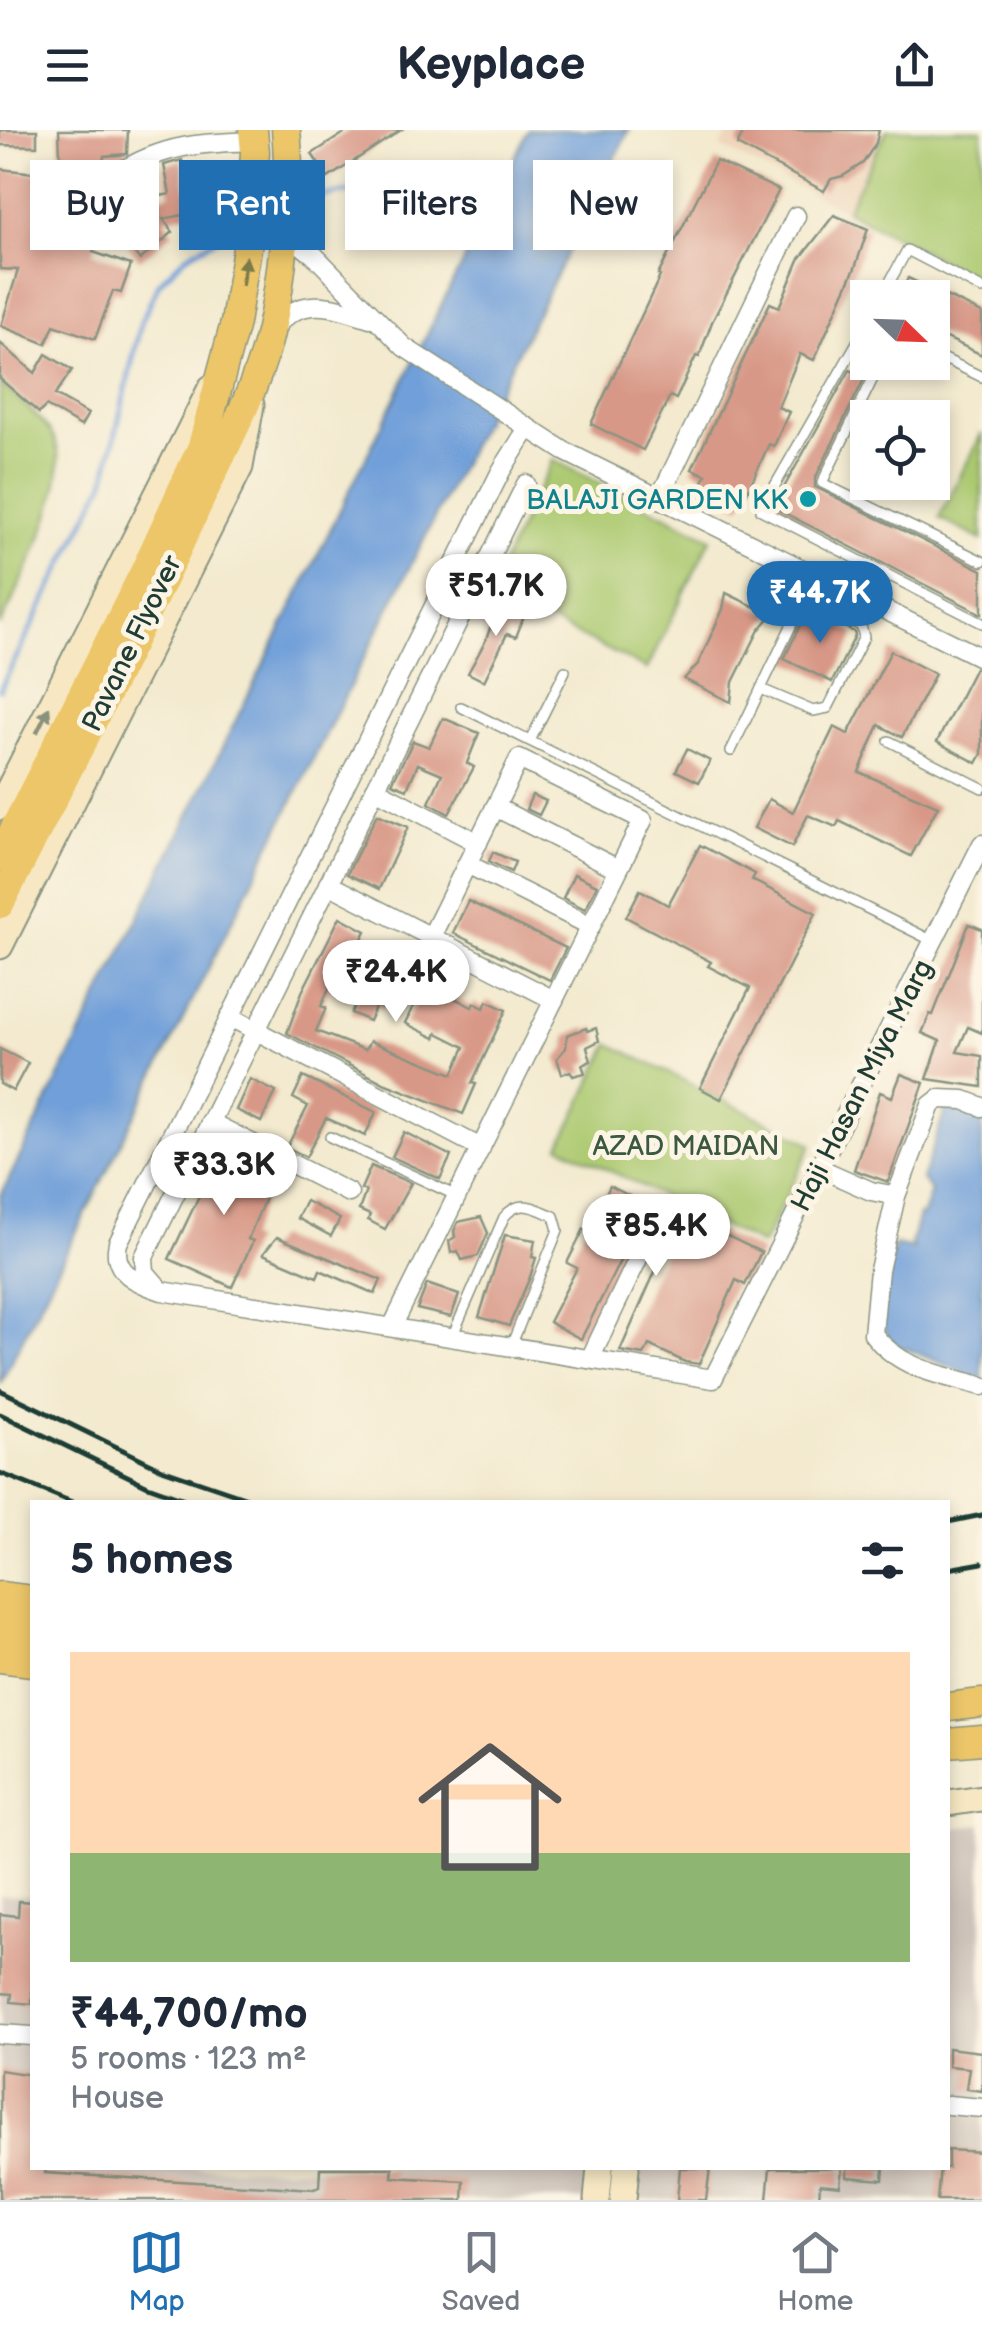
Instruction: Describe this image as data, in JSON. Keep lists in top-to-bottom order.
{
  "streets": {
    "main road": ["Pavane Flyover"],
    "street": ["Haji Hasan Miya Marg"]
  },
  "parks": ["AZAD MAIDAN"],
  "places": ["BALAJI GARDEN KK"],
  "north": "bottom right",
  "page": {
    "header": "Keyplace",
    "chip": [
      "Buy",
      "Rent",
      "Filters",
      "New"
    ],
    "price": [
      "₹51.7K",
      "₹44.7K",
      "₹24.4K",
      "₹33.3K",
      "₹85.4K"
    ],
    "heading": "5 homes",
    "list": [
      {
        "name": "₹44,700/mo",
        "note": "5 rooms · 123 m² · House"
      }
    ],
    "tabs": ["Map", "Saved", "Home"]
  }
}
